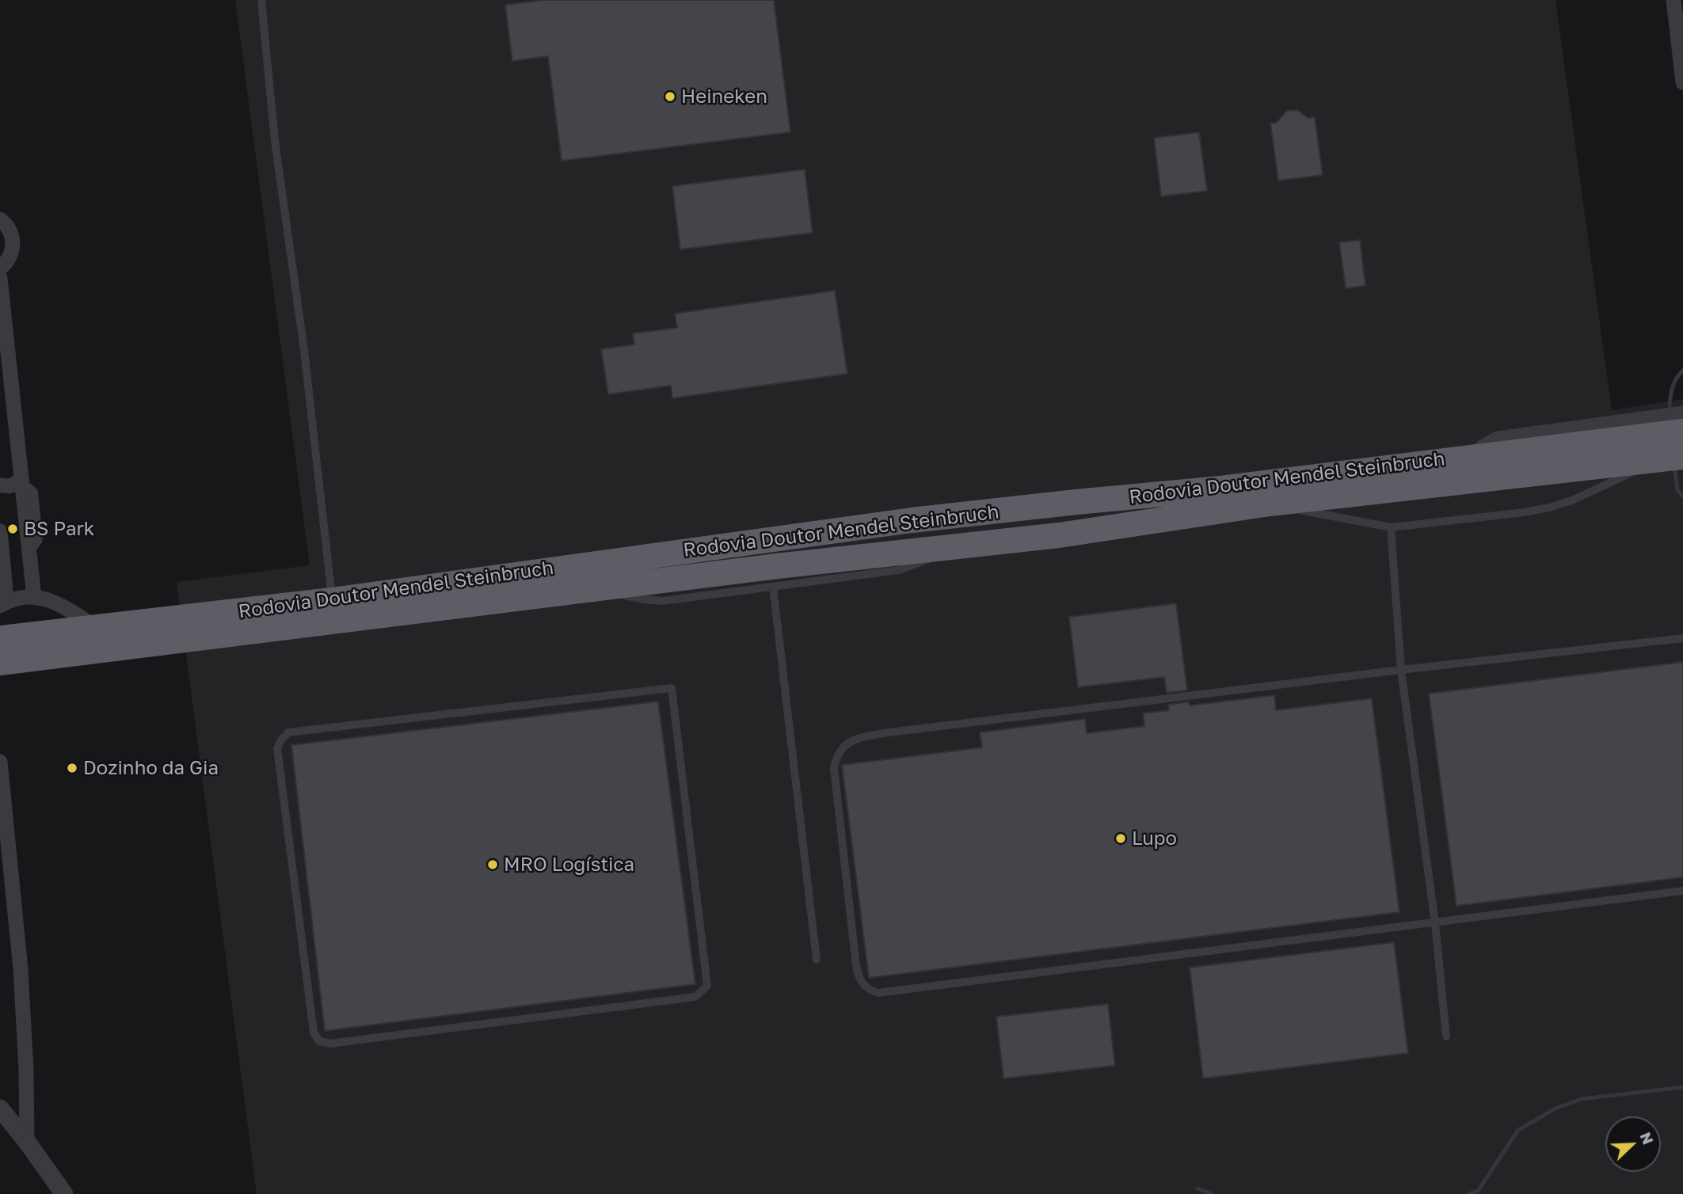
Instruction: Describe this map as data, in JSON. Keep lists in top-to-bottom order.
{
  "streets": {
    "highway": ["Rodovia Doutor Mendel Steinbruch"]
  },
  "places": [
    "Heineken",
    "BS Park",
    "Dozinho da Gia",
    "Lupo",
    "MRO Logística"
  ],
  "north": "top right"
}
